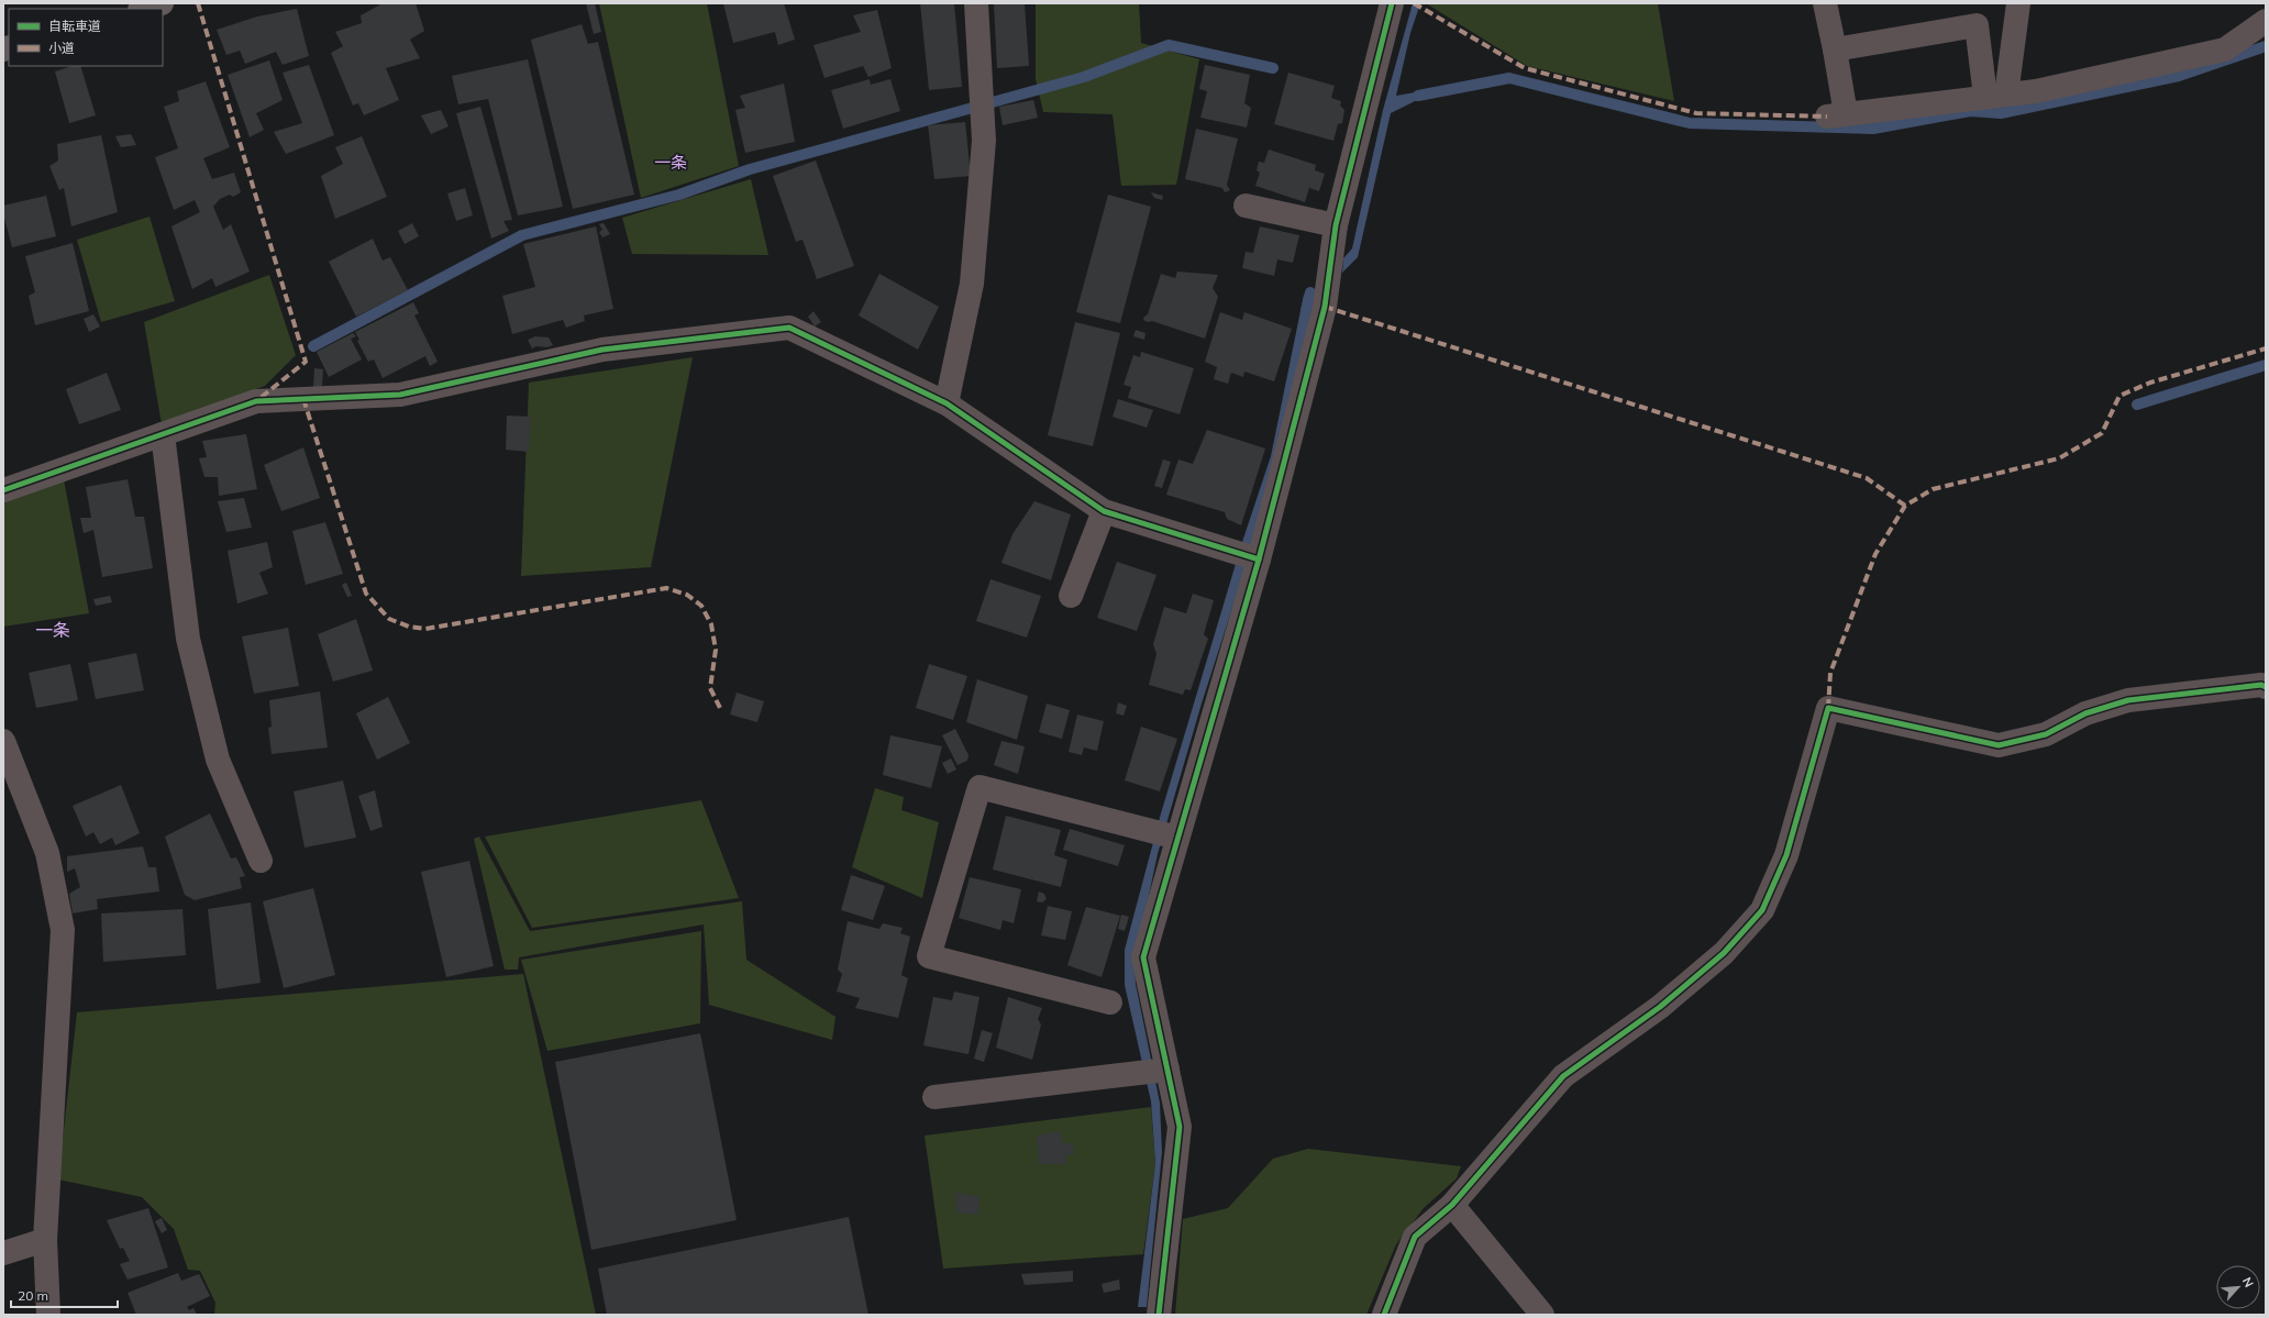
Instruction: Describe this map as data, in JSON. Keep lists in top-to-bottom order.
{
  "districts": ["一条", "一条"],
  "legend": ["自転車道", "小道"],
  "scale_bar": "20 m",
  "north": "top right"
}
